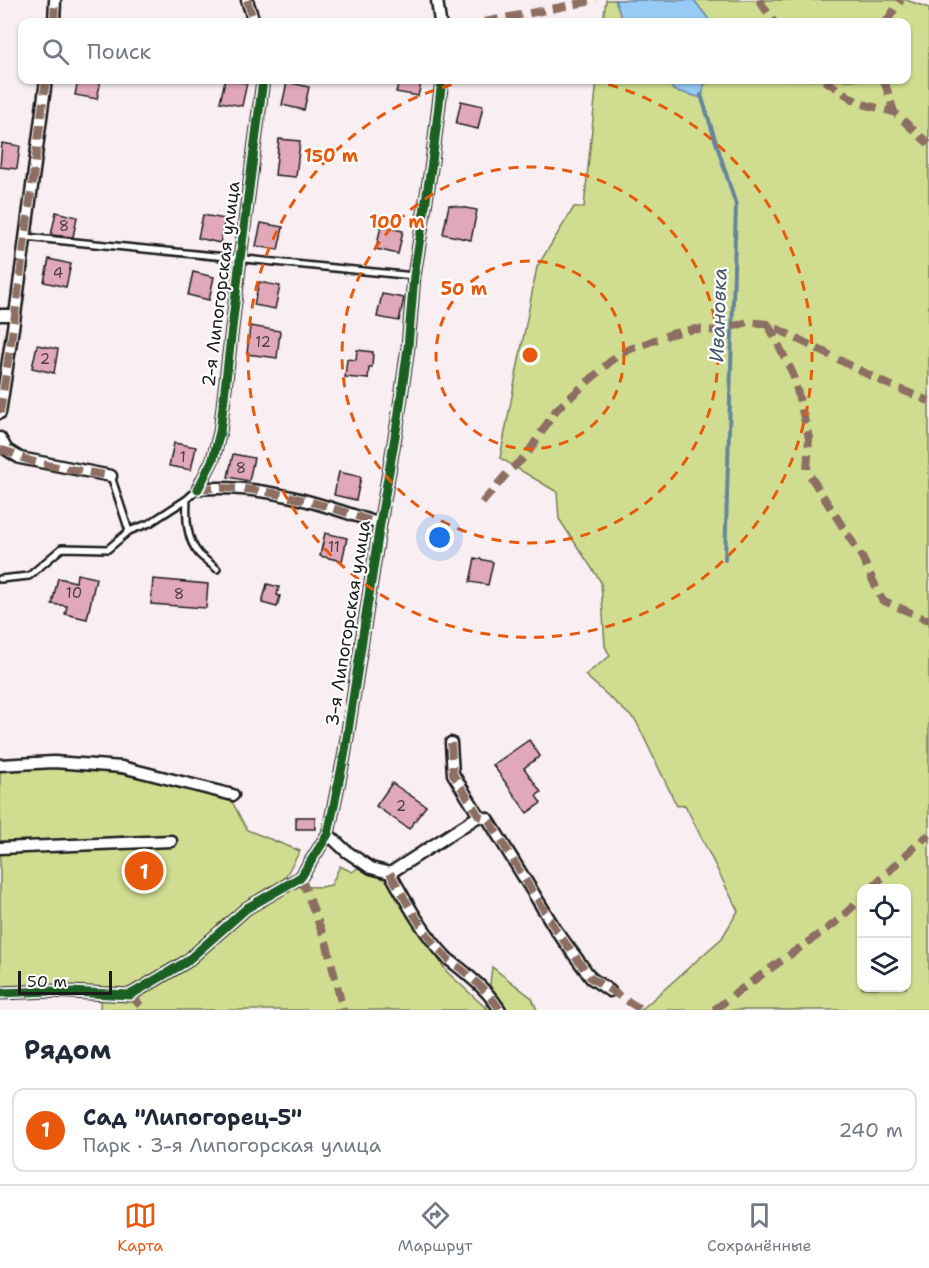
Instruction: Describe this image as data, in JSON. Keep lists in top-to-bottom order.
{
  "streets": {
    "street": ["2-я Липогорская улица", "3-я Липогорская улица"]
  },
  "water": ["Ивановка"],
  "house_numbers": [
    "8",
    "4",
    "12",
    "2",
    "1",
    "8",
    "11",
    "10",
    "8",
    "2"
  ],
  "scale_bar": "50 m",
  "page": {
    "search": "Поиск",
    "pins": "1",
    "scale": "50 m",
    "heading": "Рядом",
    "list": [
      {
        "mark": "1",
        "name": "Сад \"Липогорец-5\"",
        "note": "Парк · 3-я Липогорская улица",
        "value": "240 m"
      }
    ],
    "nav": ["Карта", "Маршрут", "Сохранённые"]
  },
  "rings": ["150 m", "100 m", "50 m"]
}
